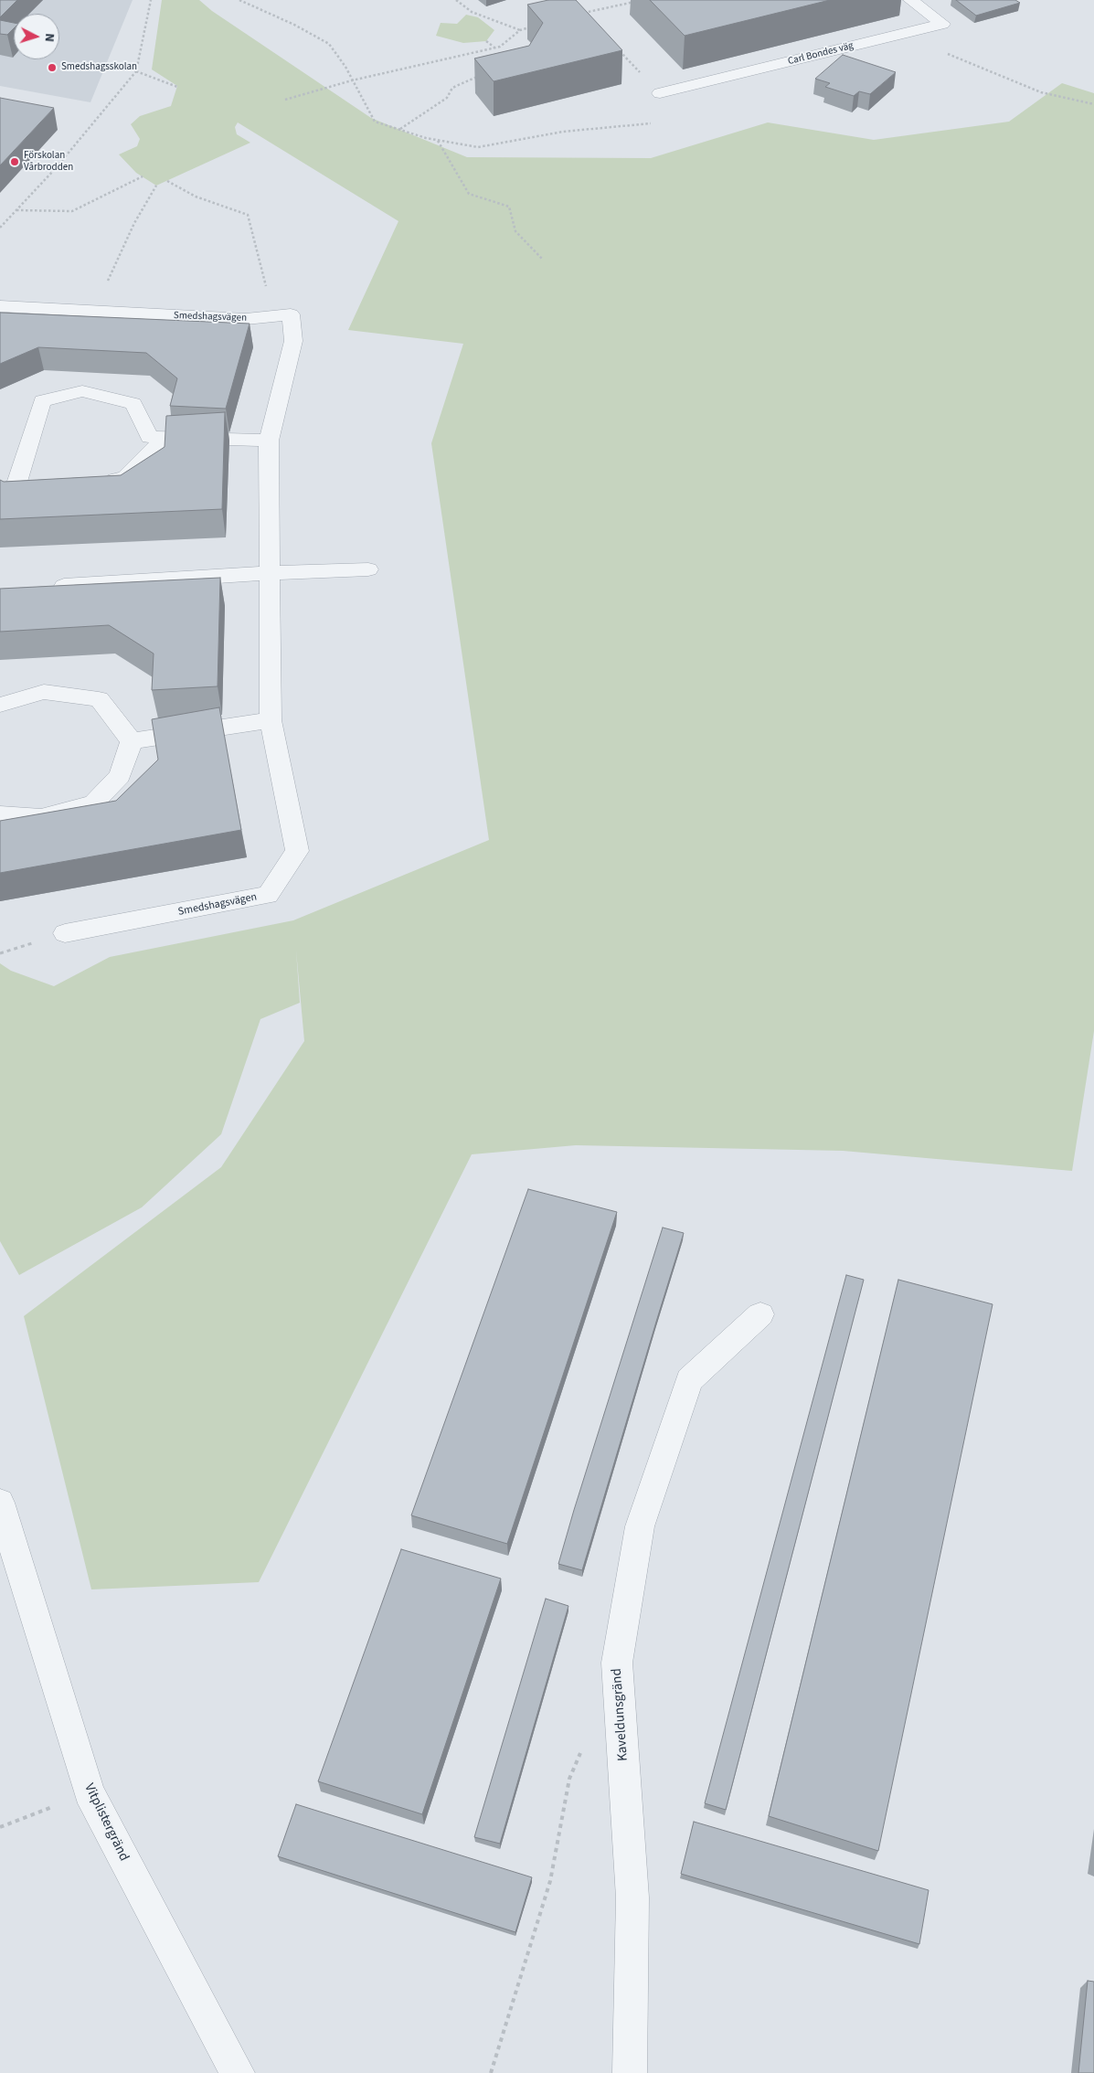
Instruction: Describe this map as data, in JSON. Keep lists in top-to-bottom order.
{
  "streets": {
    "street": [
      "Carl Bondes väg",
      "Smedshagsvägen",
      "Kaveldunsgränd",
      "Vitplistergränd"
    ]
  },
  "places": ["Smedshagsskolan", "Förskolan Vårbrodden"],
  "north": "right"
}
